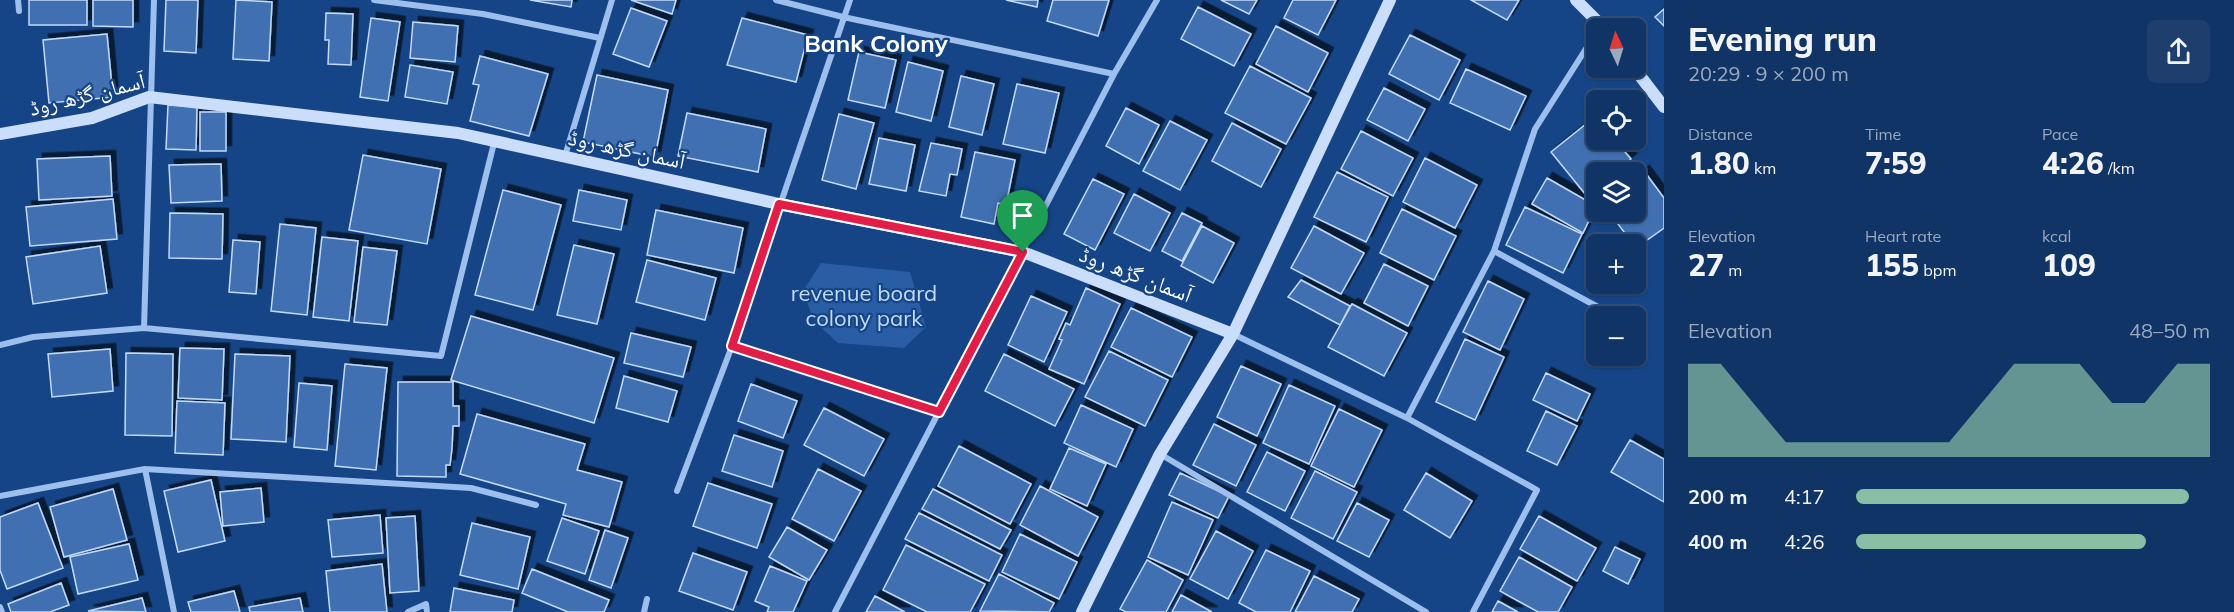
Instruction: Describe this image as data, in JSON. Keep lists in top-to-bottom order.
{
  "streets": {
    "street": ["آسمان گڑھ روڈ"]
  },
  "districts": ["Bank Colony"],
  "parks": ["revenue board colony park"],
  "north": "top",
  "page": {
    "heading": ["Evening run", "20:29 · 9 × 200 m"],
    "map_buttons": ["+", "−"],
    "stats": [
      ["Distance", "1.80 km"],
      ["Time", "7:59"],
      ["Pace", "4:26 /km"],
      ["Elevation", "27 m"],
      ["Heart rate", "155 bpm"],
      ["kcal", "109"]
    ],
    "chart": ["Elevation", "48–50 m"],
    "list": [
      {
        "name": "200 m",
        "note": "4:17"
      },
      {
        "name": "400 m",
        "note": "4:26"
      }
    ]
  }
}
